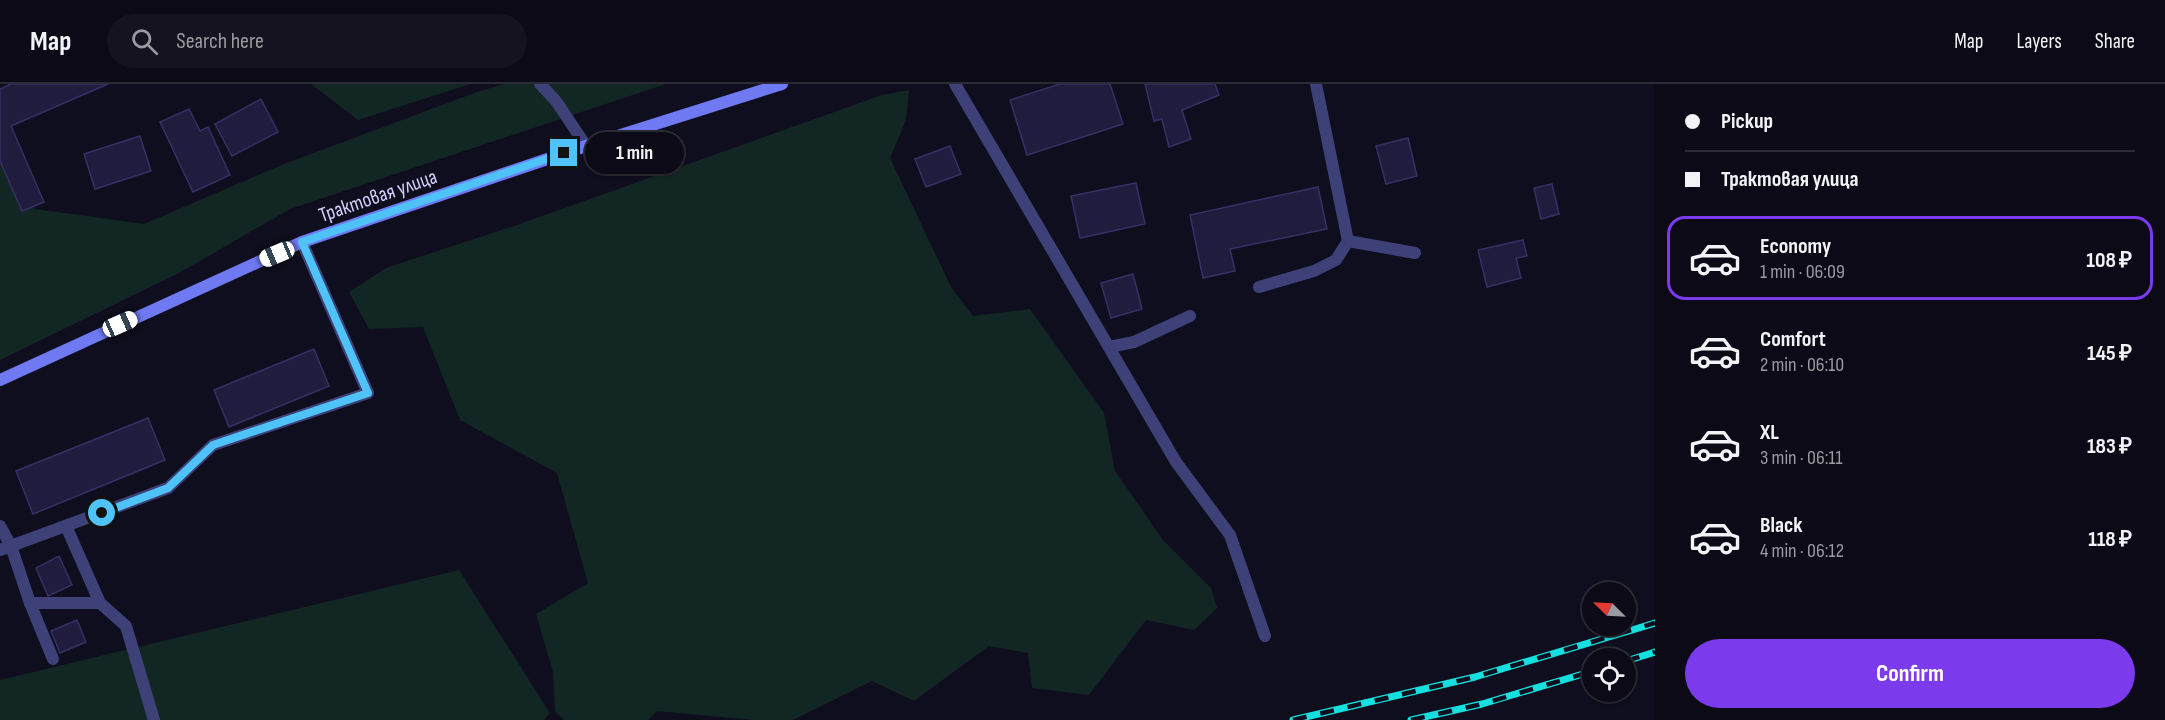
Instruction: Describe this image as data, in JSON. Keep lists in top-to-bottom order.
{
  "streets": {
    "main road": ["Трактовая улица"]
  },
  "north": "top left",
  "page": {
    "header": "Map",
    "search": "Search here",
    "nav": ["Map", "Layers", "Share"],
    "banner": ["Pickup", "Трактовая улица"],
    "bubble": "1 min",
    "list": [
      {
        "name": "Economy",
        "note": "1 min · 06:09",
        "value": "108 ₽"
      },
      {
        "name": "Comfort",
        "note": "2 min · 06:10",
        "value": "145 ₽"
      },
      {
        "name": "XL",
        "note": "3 min · 06:11",
        "value": "183 ₽"
      },
      {
        "name": "Black",
        "note": "4 min · 06:12",
        "value": "118 ₽"
      }
    ],
    "buttons": "Confirm"
  }
}
